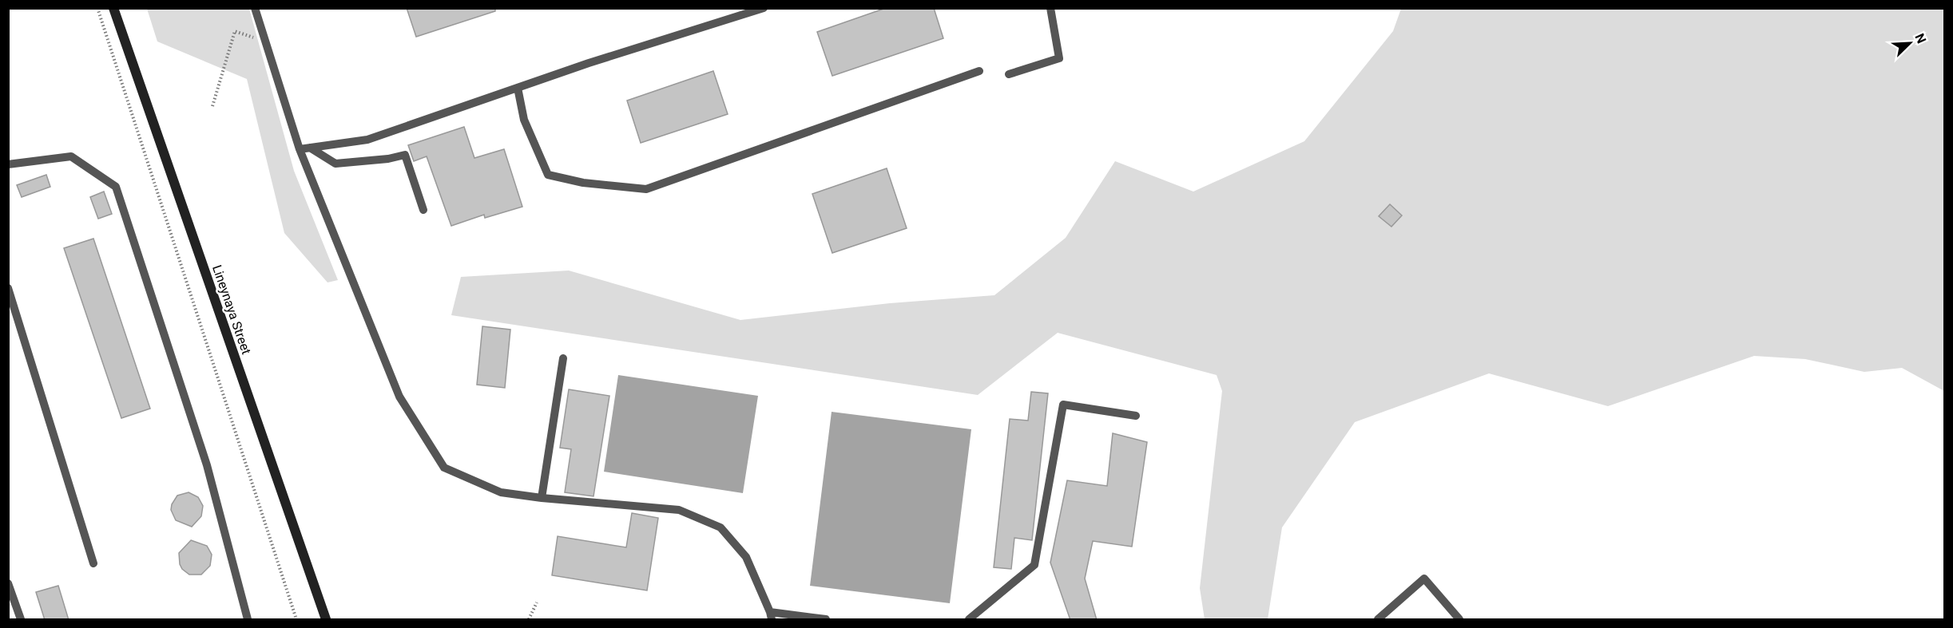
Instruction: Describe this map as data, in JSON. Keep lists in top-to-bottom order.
{
  "streets": {
    "street": ["Lineynaya Street"]
  },
  "north": "top right"
}
